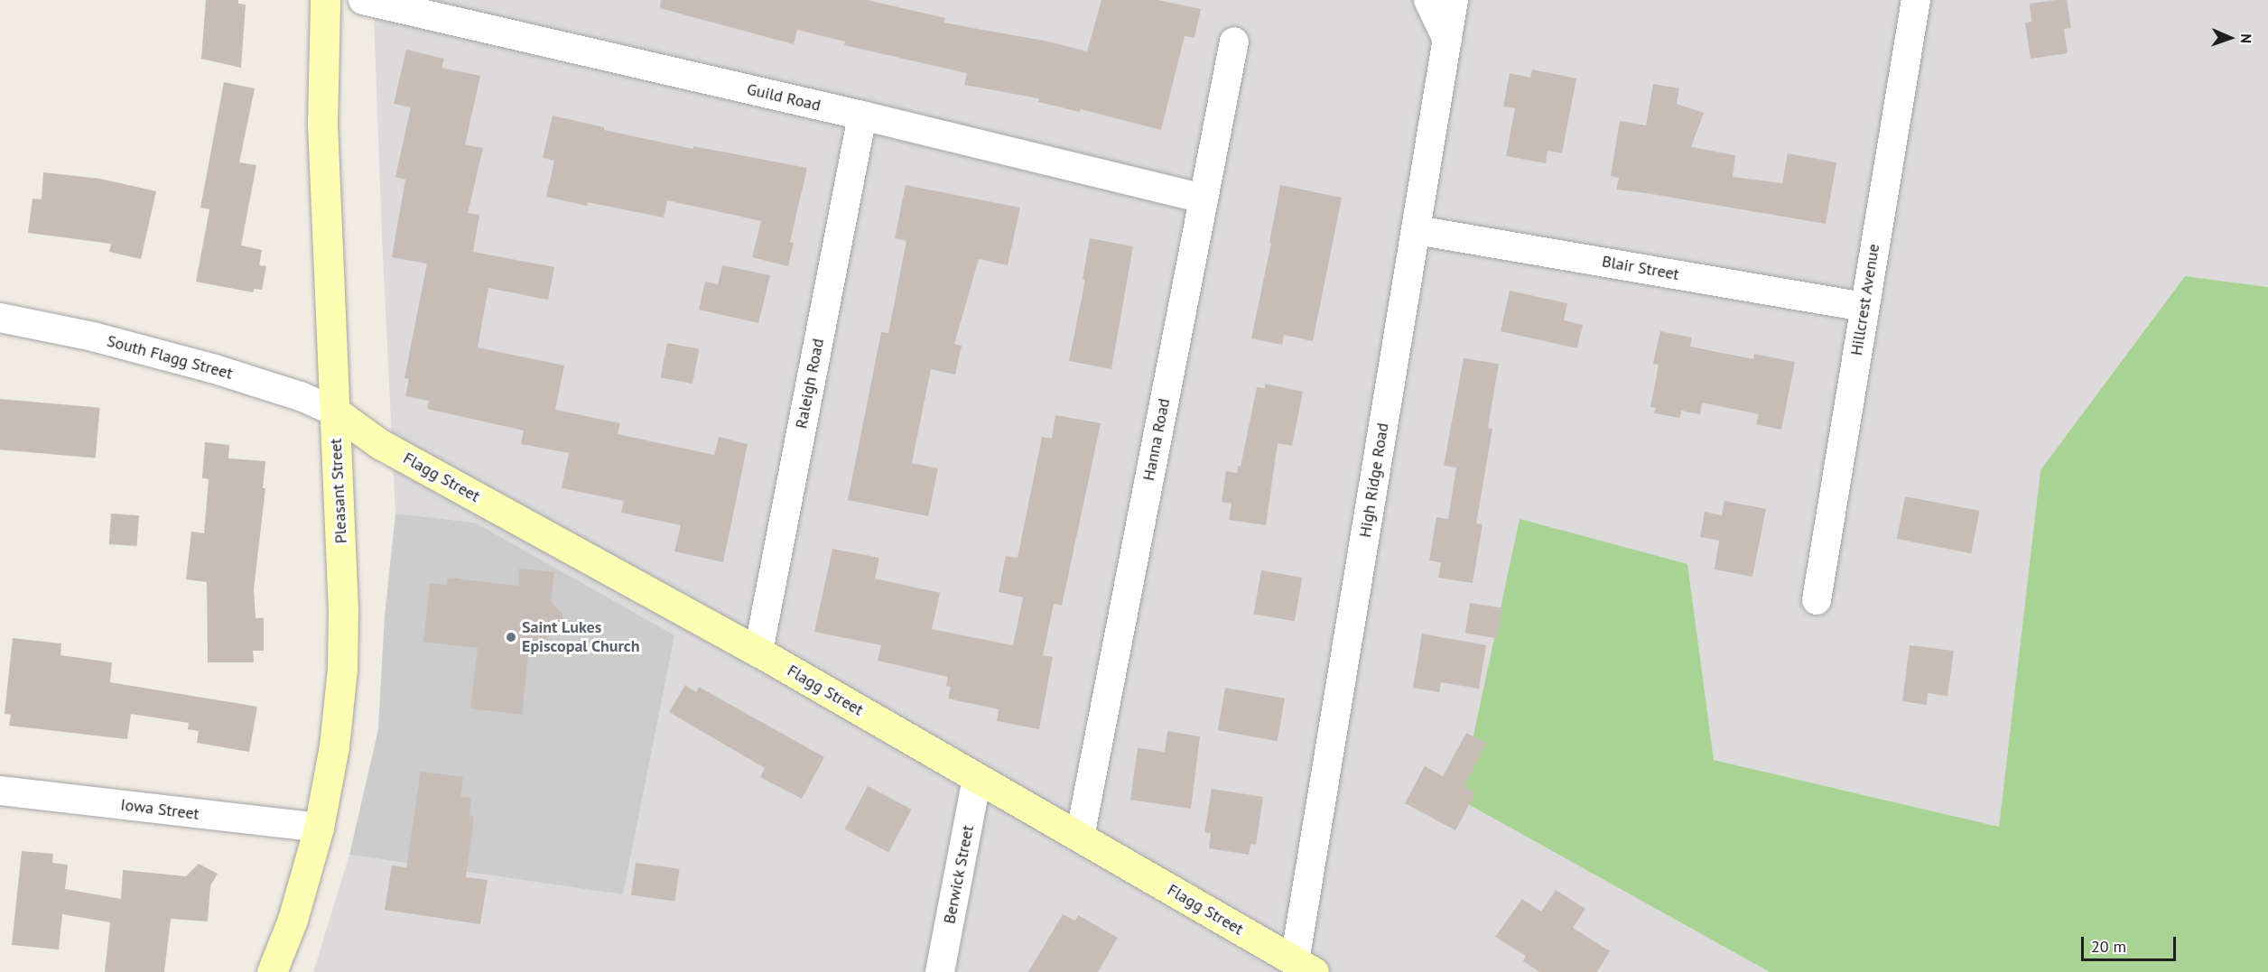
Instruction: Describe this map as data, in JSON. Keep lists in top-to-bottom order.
{
  "streets": {
    "street": [
      "Guild Road",
      "Blair Street",
      "Hillcrest Avenue",
      "South Flagg Street",
      "Raleigh Road",
      "Hanna Road",
      "Flagg Street",
      "High Ridge Road",
      "Pleasant Street",
      "Iowa Street",
      "Berwick Street"
    ]
  },
  "crossings": [
    ["Guild Road", "Raleigh Road"],
    ["Guild Road", "Hanna Road"],
    ["Blair Street", "Hillcrest Avenue"],
    ["Blair Street", "High Ridge Road"],
    ["South Flagg Street", "Flagg Street"],
    ["South Flagg Street", "Pleasant Street"],
    ["Raleigh Road", "Flagg Street"],
    ["Hanna Road", "Flagg Street"],
    ["Flagg Street", "High Ridge Road"],
    ["Flagg Street", "Pleasant Street"],
    ["Flagg Street", "Berwick Street"],
    ["Pleasant Street", "Iowa Street"]
  ],
  "places": ["Saint Lukes Episcopal Church"],
  "scale_bar": "20 m",
  "north": "right"
}
